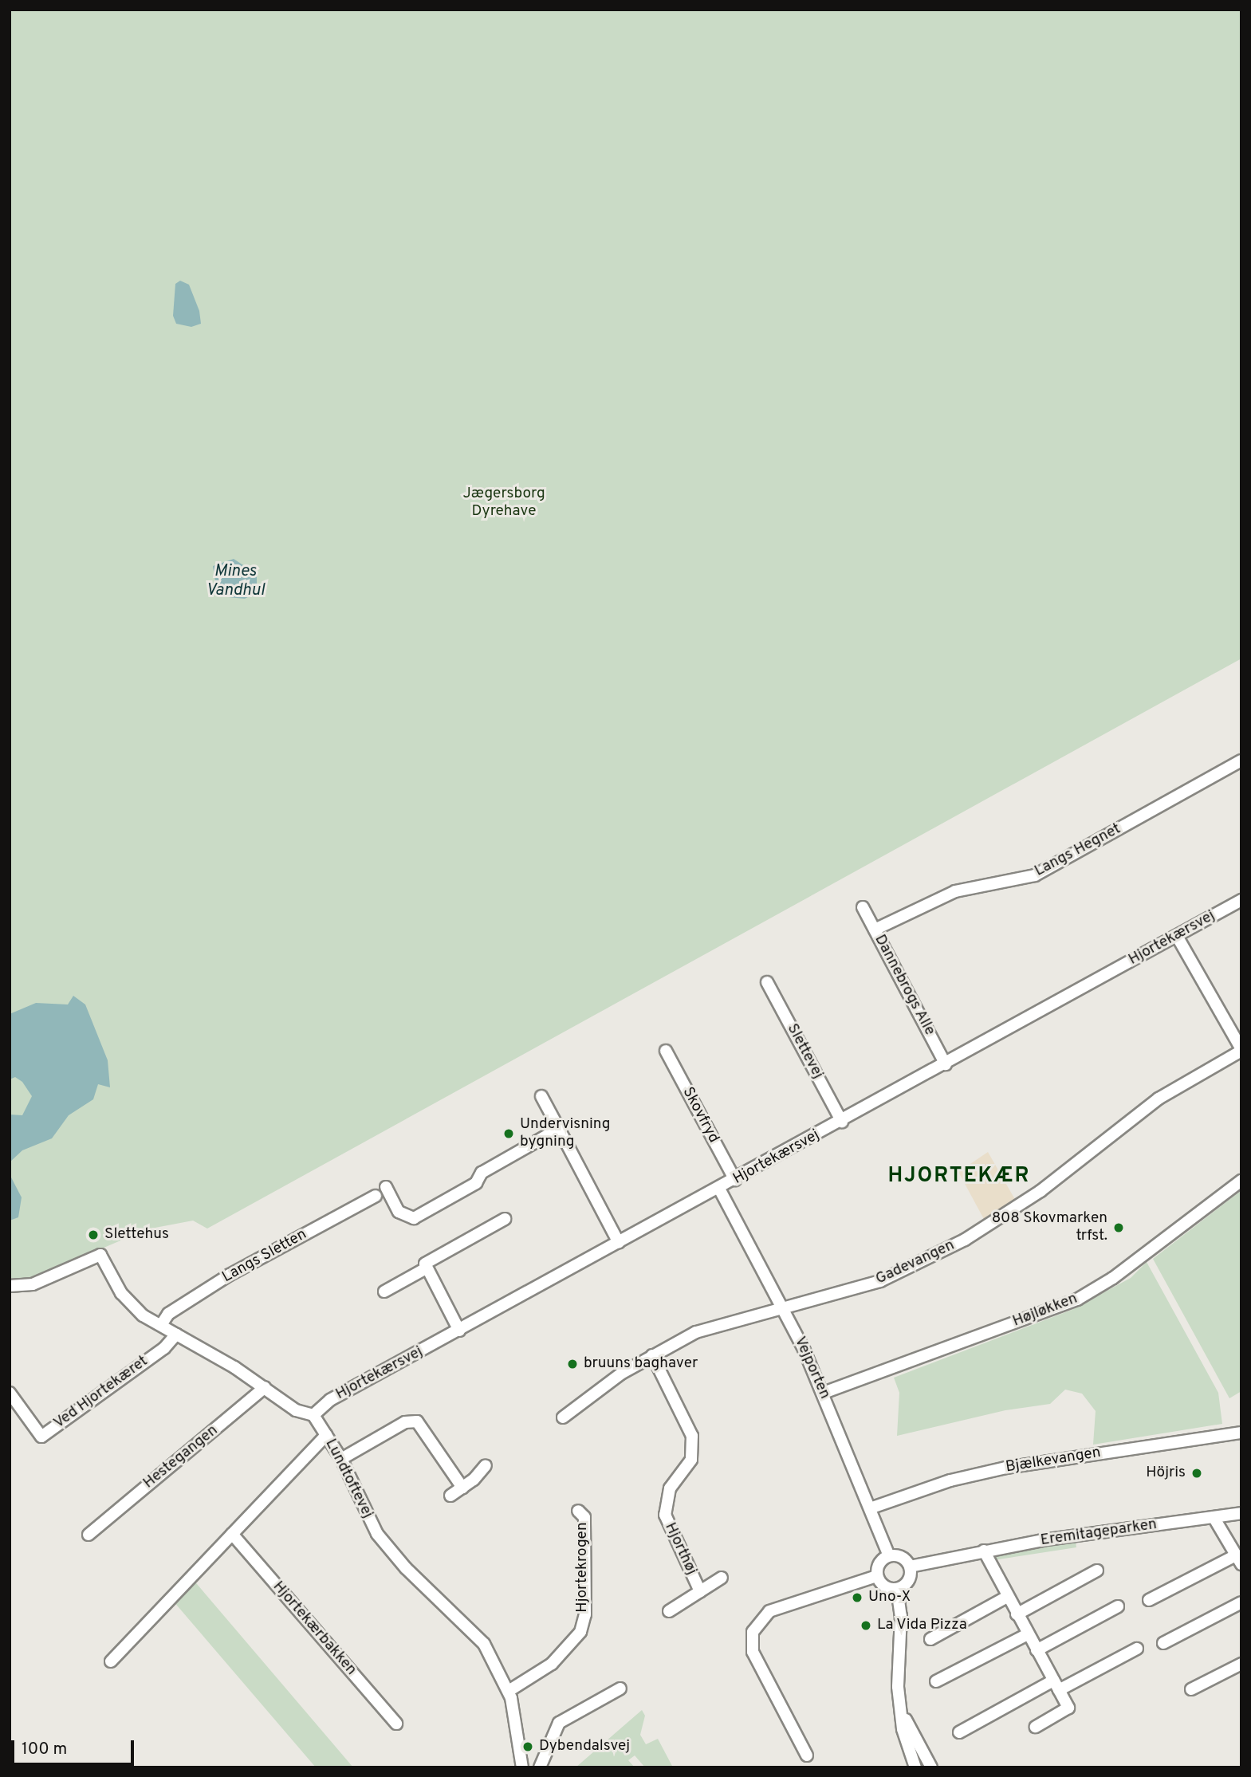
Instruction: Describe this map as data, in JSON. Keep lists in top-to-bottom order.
{
  "streets": {
    "street": [
      "Langs Hegnet",
      "Hjortekærsvej",
      "Dannebrogs Alle",
      "Slettevej",
      "Skovfryd",
      "Langs Sletten",
      "Gadevangen",
      "Højløkken",
      "Vejporten",
      "Ved Hjortekæret",
      "Hestegangen",
      "Bjælkevangen",
      "Lundtoftevej",
      "Eremitageparken",
      "Hjorthøj",
      "Hjortekrogen",
      "Hjortekærbakken"
    ]
  },
  "crossings": [
    ["Langs Hegnet", "Dannebrogs Alle"],
    ["Hjortekærsvej", "Dannebrogs Alle"],
    ["Hjortekærsvej", "Slettevej"],
    ["Hjortekærsvej", "Skovfryd"],
    ["Hjortekærsvej", "Vejporten"],
    ["Hjortekærsvej", "Lundtoftevej"],
    ["Gadevangen", "Vejporten"],
    ["Gadevangen", "Hjorthøj"],
    ["Højløkken", "Vejporten"],
    ["Vejporten", "Bjælkevangen"],
    ["Vejporten", "Eremitageparken"],
    ["Lundtoftevej", "Hjortekrogen"]
  ],
  "districts": ["HJORTEKÆR"],
  "water": ["Mines Vandhul"],
  "parks": ["Jægersborg Dyrehave"],
  "places": [
    "Undervisning bygning",
    "808 Skovmarken trfst.",
    "Slettehus",
    "bruuns baghaver",
    "Höjris",
    "Uno-X",
    "La Vida Pizza",
    "Dybendalsvej"
  ],
  "scale_bar": "100 m"
}
